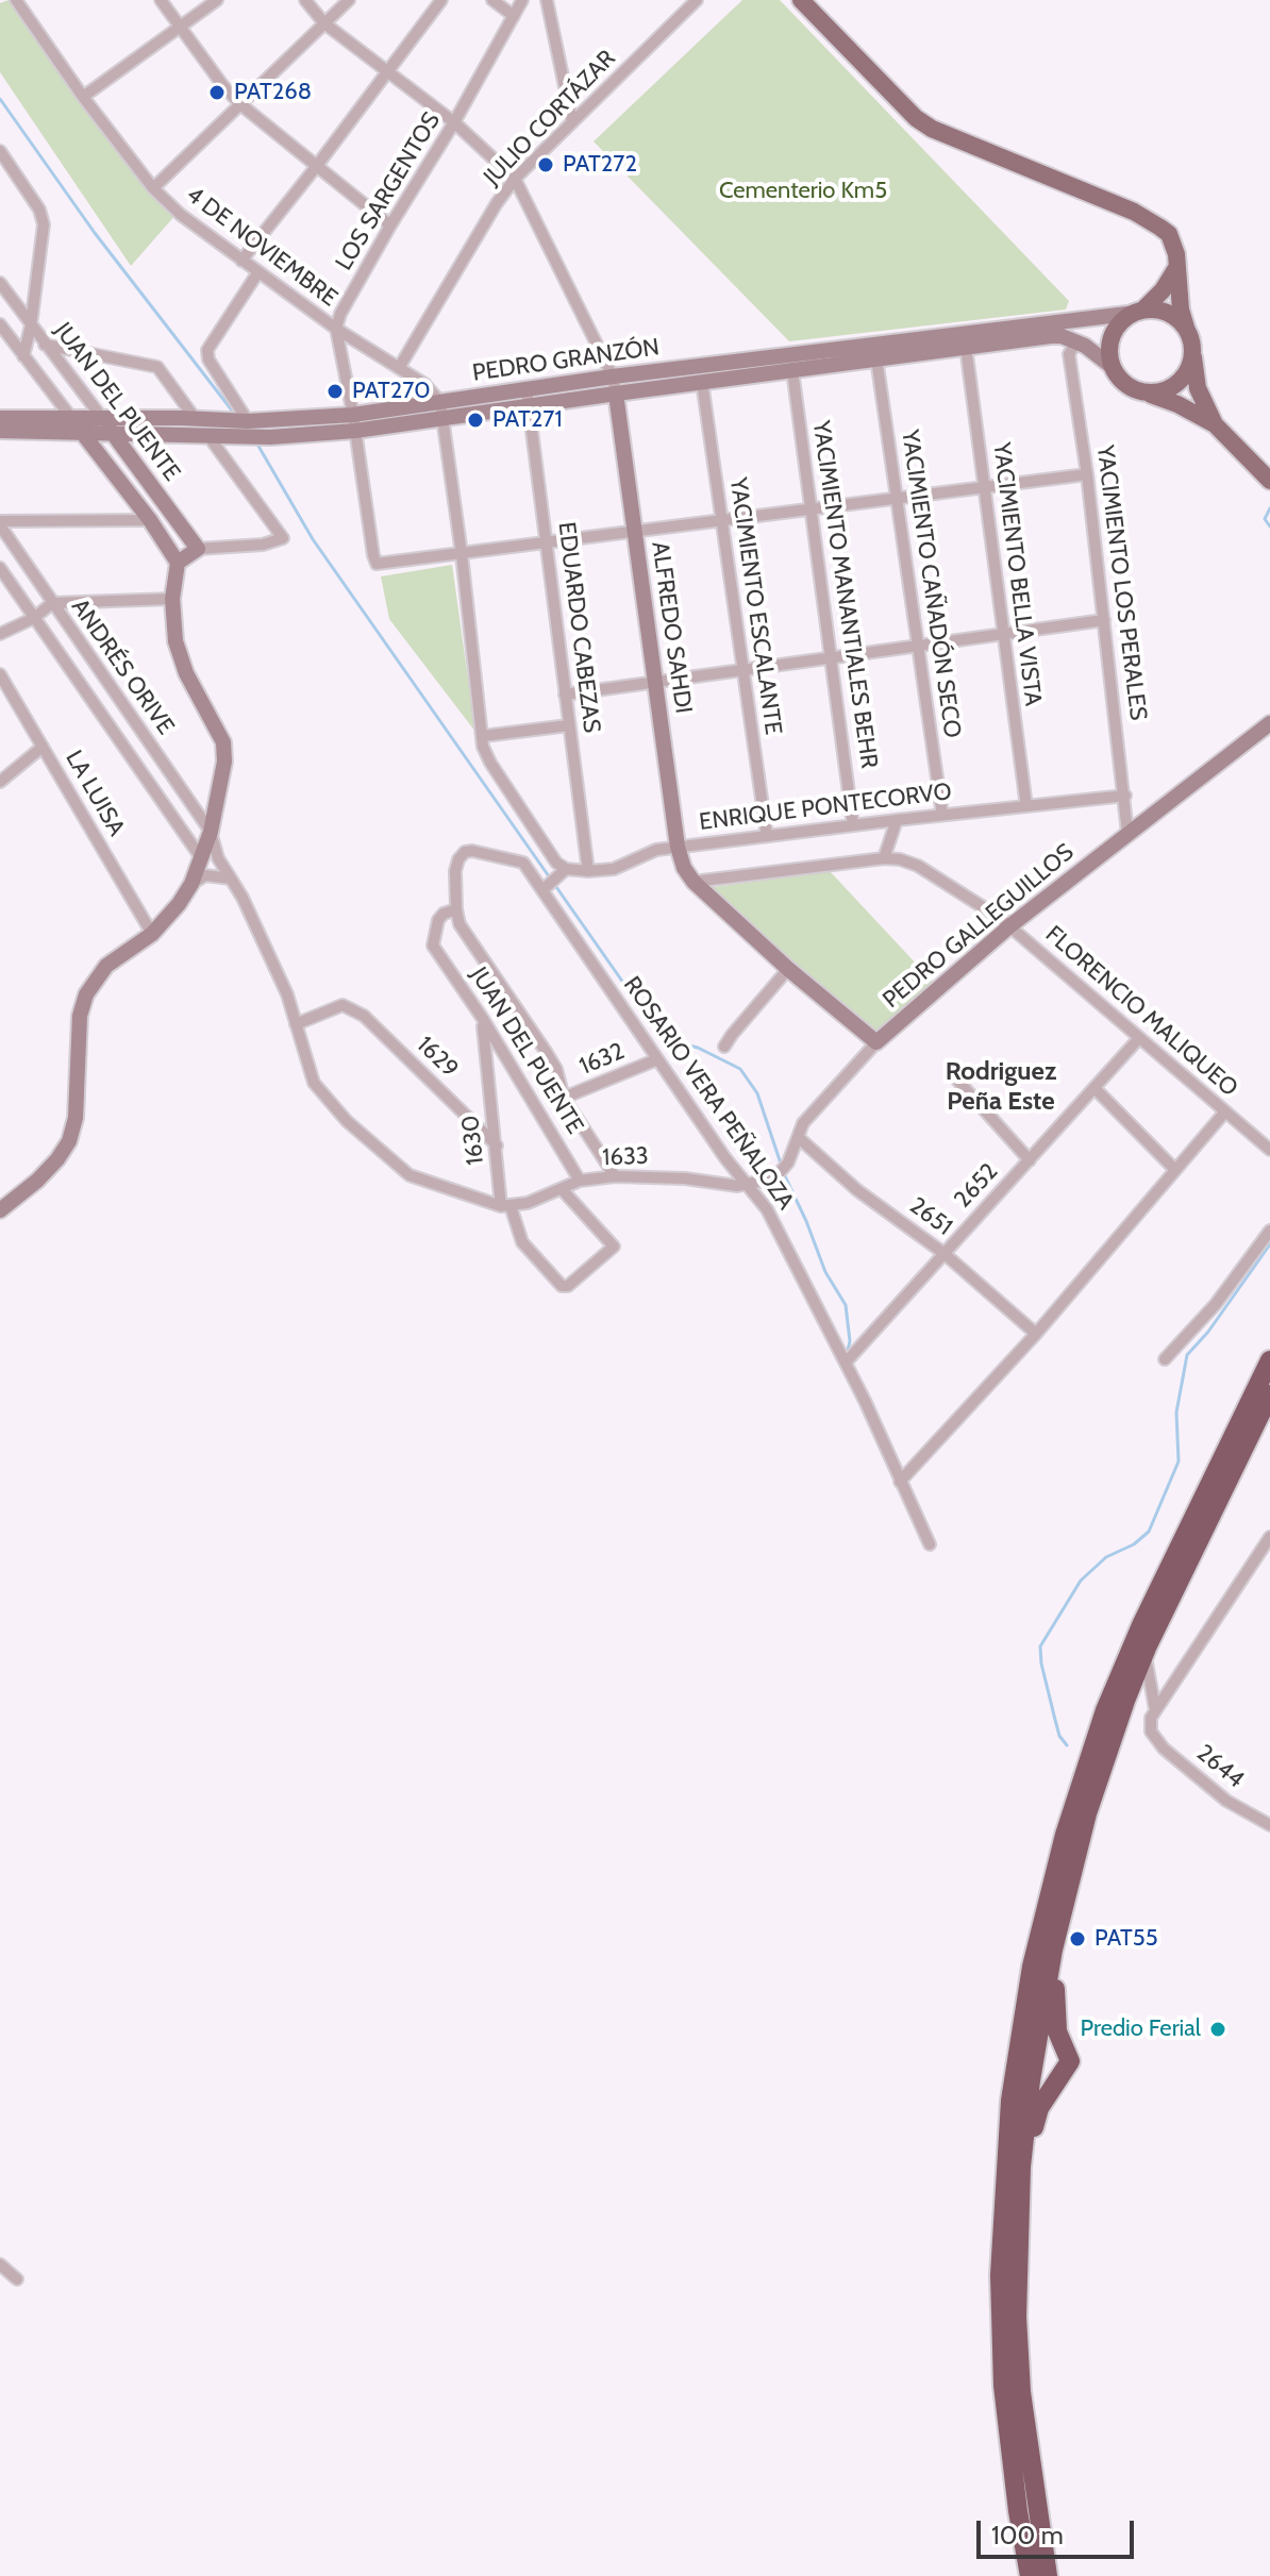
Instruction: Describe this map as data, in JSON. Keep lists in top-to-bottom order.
{
  "streets": {
    "street": [
      "JULIO CORTÁZAR",
      "LOS SARGENTOS",
      "4 DE NOVIEMBRE",
      "PEDRO GRANZÓN",
      "JUAN DEL PUENTE",
      "YACIMIENTO BELLA VISTA",
      "YACIMIENTO LOS PERALES",
      "YACIMIENTO CAÑADÓN SECO",
      "YACIMIENTO MANANTIALES BEHR",
      "YACIMIENTO ESCALANTE",
      "EDUARDO CABEZAS",
      "ALFREDO SAHDI",
      "ANDRÉS ORIVE",
      "LA LUISA",
      "ENRIQUE PONTECORVO",
      "PEDRO GALLEGUILLOS",
      "FLORENCIO MALIQUEO",
      "1629",
      "1632",
      "ROSARIO VERA PEÑALOZA",
      "1630",
      "1633",
      "2652",
      "2651",
      "2644"
    ]
  },
  "crossings": [
    ["JULIO CORTÁZAR", "4 DE NOVIEMBRE"],
    ["LOS SARGENTOS", "4 DE NOVIEMBRE"],
    ["4 DE NOVIEMBRE", "PEDRO GRANZÓN"],
    ["PEDRO GRANZÓN", "JUAN DEL PUENTE"],
    ["PEDRO GRANZÓN", "YACIMIENTO BELLA VISTA"],
    ["PEDRO GRANZÓN", "YACIMIENTO LOS PERALES"],
    ["PEDRO GRANZÓN", "YACIMIENTO CAÑADÓN SECO"],
    ["PEDRO GRANZÓN", "YACIMIENTO MANANTIALES BEHR"],
    ["PEDRO GRANZÓN", "YACIMIENTO ESCALANTE"],
    ["PEDRO GRANZÓN", "EDUARDO CABEZAS"],
    ["PEDRO GRANZÓN", "ALFREDO SAHDI"],
    ["JUAN DEL PUENTE", "1632"],
    ["JUAN DEL PUENTE", "ROSARIO VERA PEÑALOZA"],
    ["JUAN DEL PUENTE", "1630"],
    ["JUAN DEL PUENTE", "1633"],
    ["YACIMIENTO BELLA VISTA", "ENRIQUE PONTECORVO"],
    ["YACIMIENTO LOS PERALES", "ENRIQUE PONTECORVO"],
    ["YACIMIENTO LOS PERALES", "PEDRO GALLEGUILLOS"],
    ["YACIMIENTO CAÑADÓN SECO", "ENRIQUE PONTECORVO"],
    ["YACIMIENTO MANANTIALES BEHR", "ENRIQUE PONTECORVO"],
    ["YACIMIENTO ESCALANTE", "ENRIQUE PONTECORVO"],
    ["EDUARDO CABEZAS", "ENRIQUE PONTECORVO"],
    ["ALFREDO SAHDI", "ENRIQUE PONTECORVO"],
    ["ALFREDO SAHDI", "FLORENCIO MALIQUEO"],
    ["ANDRÉS ORIVE", "1629"],
    ["ANDRÉS ORIVE", "1630"],
    ["ANDRÉS ORIVE", "1633"],
    ["PEDRO GALLEGUILLOS", "FLORENCIO MALIQUEO"],
    ["PEDRO GALLEGUILLOS", "ROSARIO VERA PEÑALOZA"],
    ["PEDRO GALLEGUILLOS", "1633"],
    ["PEDRO GALLEGUILLOS", "2651"],
    ["FLORENCIO MALIQUEO", "2652"],
    ["1629", "1630"],
    ["1632", "ROSARIO VERA PEÑALOZA"],
    ["ROSARIO VERA PEÑALOZA", "1633"],
    ["ROSARIO VERA PEÑALOZA", "2652"],
    ["1630", "1633"],
    ["2652", "2651"]
  ],
  "districts": ["Rodriguez Peña Este"],
  "parks": ["Cementerio Km5"],
  "places": [
    "PAT268",
    "PAT272",
    "PAT270",
    "PAT271",
    "PAT55",
    "Predio Ferial"
  ],
  "scale_bar": "100 m"
}
